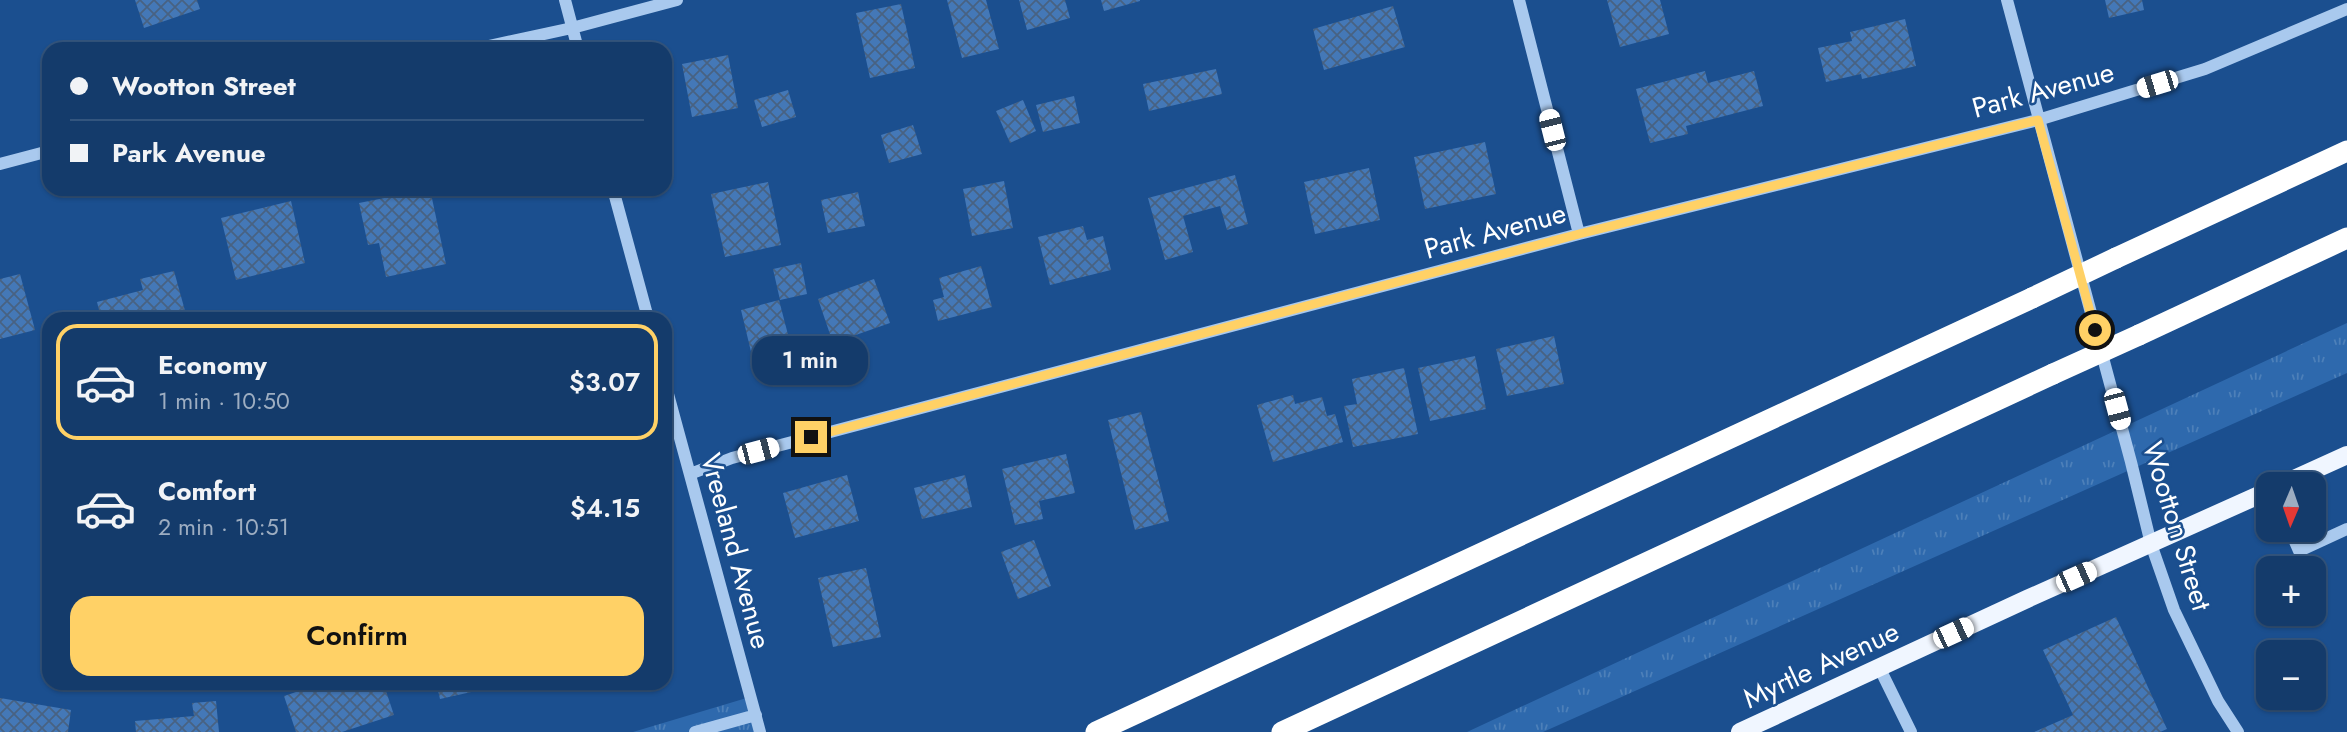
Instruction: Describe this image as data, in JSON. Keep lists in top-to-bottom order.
{
  "streets": {
    "main road": ["Myrtle Avenue"],
    "street": ["Park Avenue", "Wootton Street", "Vreeland Avenue"]
  },
  "crossings": [
    ["Park Avenue", "Wootton Street"],
    ["Park Avenue", "Vreeland Avenue"],
    ["Wootton Street", "Myrtle Avenue"]
  ],
  "north": "bottom",
  "page": {
    "banner": ["Wootton Street", "Park Avenue"],
    "list": [
      {
        "name": "Economy",
        "note": "1 min · 10:50",
        "value": "$3.07"
      },
      {
        "name": "Comfort",
        "note": "2 min · 10:51",
        "value": "$4.15"
      }
    ],
    "bubble": "1 min",
    "map_buttons": ["+", "−"],
    "buttons": "Confirm"
  }
}
